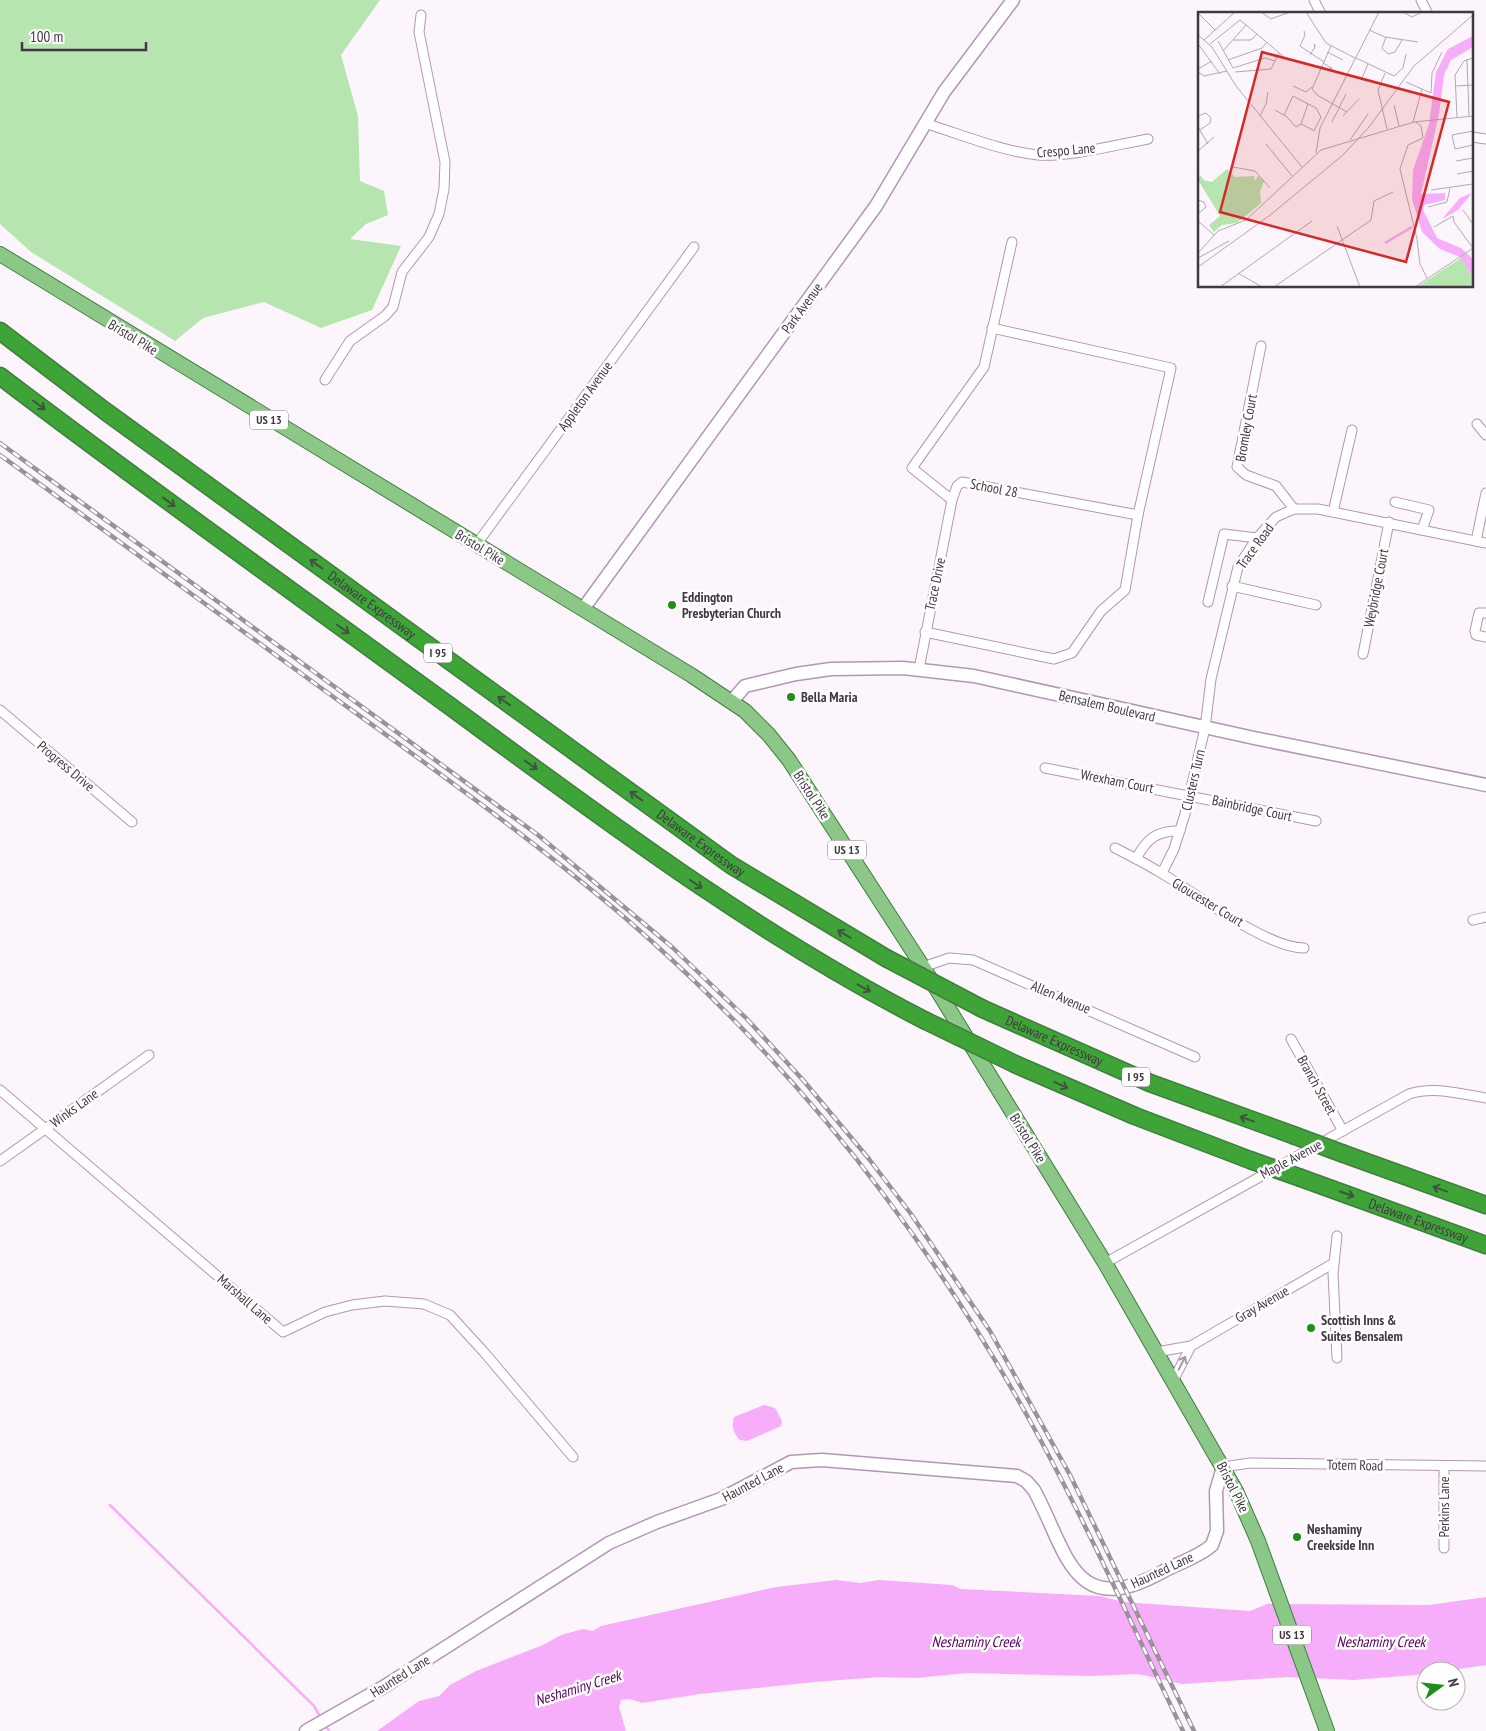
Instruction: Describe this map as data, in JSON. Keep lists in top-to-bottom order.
{
  "streets": {
    "highway": ["Delaware Expressway", "I 95"],
    "main road": ["Bristol Pike", "US 13"],
    "street": [
      "Crespo Lane",
      "Park Avenue",
      "Appleton Avenue",
      "Bromley Court",
      "School 28",
      "Trace Road",
      "Trace Drive",
      "Weybridge Court",
      "Bensalem Boulevard",
      "Progress Drive",
      "Clusters Turn",
      "Wrexham Court",
      "Bainbridge Court",
      "Gloucester Court",
      "Allen Avenue",
      "Branch Street",
      "Winks Lane",
      "Maple Avenue",
      "Marshall Lane",
      "Gray Avenue",
      "Totem Road",
      "Haunted Lane",
      "Perkins Lane"
    ]
  },
  "crossings": [
    ["Crespo Lane", "Park Avenue"],
    ["Park Avenue", "Bristol Pike"],
    ["Bristol Pike", "Appleton Avenue"],
    ["Bristol Pike", "Bensalem Boulevard"],
    ["Bristol Pike", "Allen Avenue"],
    ["Bristol Pike", "Maple Avenue"],
    ["Bristol Pike", "Gray Avenue"],
    ["Bristol Pike", "Totem Road"],
    ["Bristol Pike", "Haunted Lane"],
    ["Bromley Court", "Trace Road"],
    ["School 28", "Trace Drive"],
    ["Trace Road", "Weybridge Court"],
    ["Trace Road", "Bensalem Boulevard"],
    ["Trace Road", "Clusters Turn"],
    ["Trace Drive", "Bensalem Boulevard"],
    ["Bensalem Boulevard", "Clusters Turn"],
    ["Clusters Turn", "Wrexham Court"],
    ["Clusters Turn", "Bainbridge Court"],
    ["Clusters Turn", "Gloucester Court"],
    ["Wrexham Court", "Bainbridge Court"],
    ["Branch Street", "Maple Avenue"],
    ["Winks Lane", "Marshall Lane"],
    ["Totem Road", "Haunted Lane"],
    ["Totem Road", "Perkins Lane"]
  ],
  "water": ["Neshaminy Creek"],
  "places": [
    "Eddington Presbyterian Church",
    "Bella Maria",
    "Scottish Inns & Suites Bensalem",
    "Neshaminy Creekside Inn"
  ],
  "scale_bar": "100 m",
  "north": "right"
}
